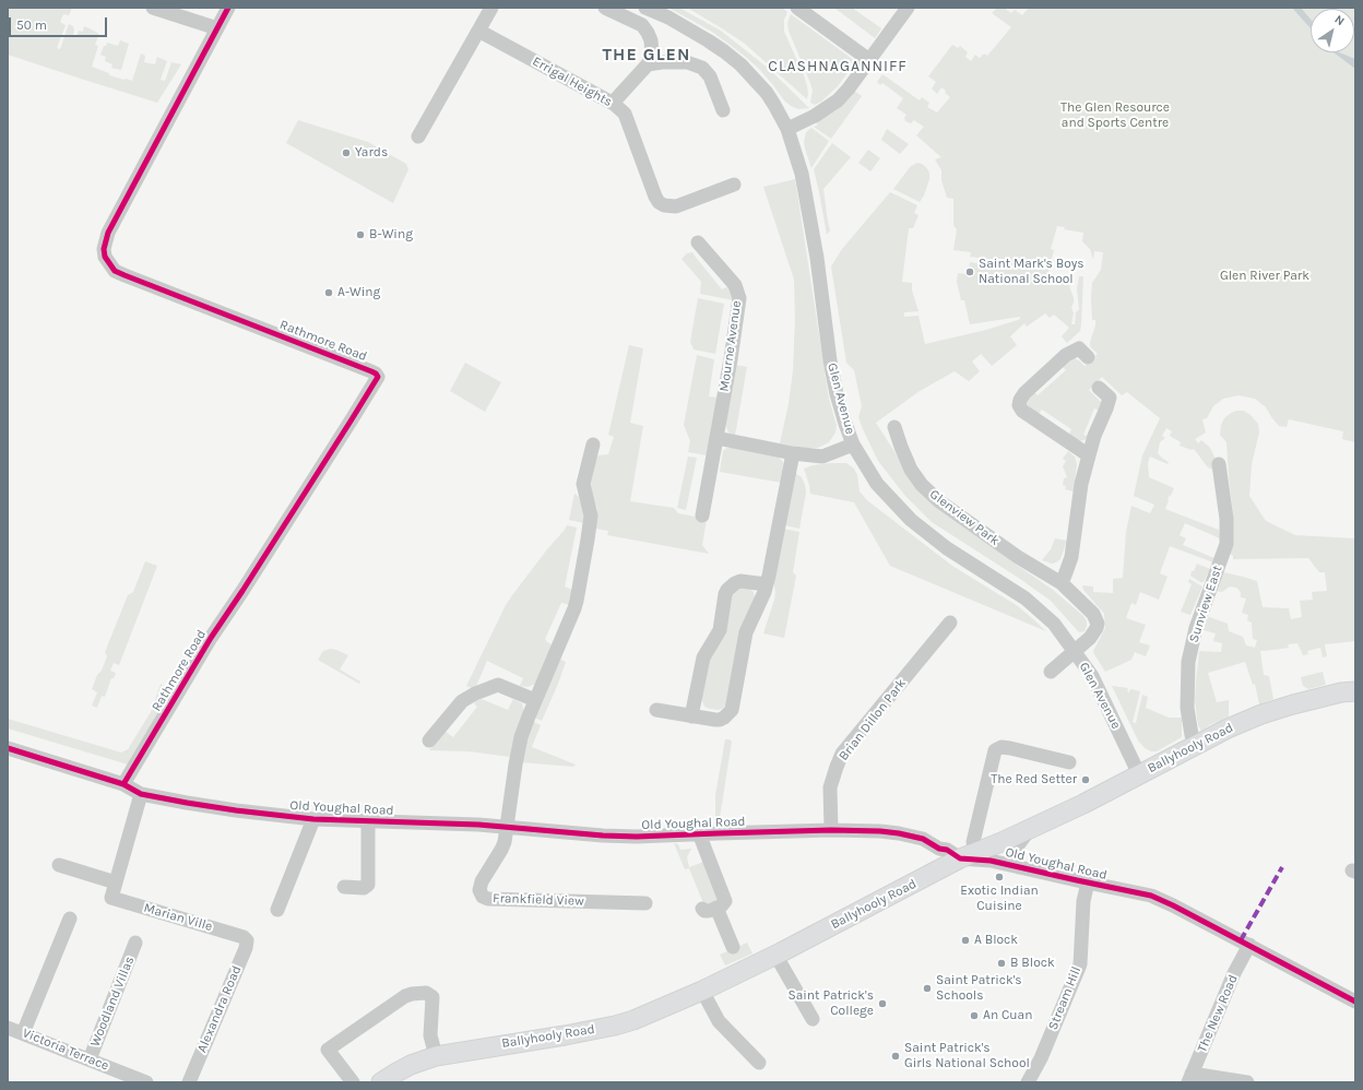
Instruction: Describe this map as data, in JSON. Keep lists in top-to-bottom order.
{
  "streets": {
    "main road": ["Ballyhooly Road"],
    "street": [
      "Errigal Heights",
      "Rathmore Road",
      "Mourne Avenue",
      "Glen Avenue",
      "Glenview Park",
      "Sunview East",
      "Brian Dillon Park",
      "Old Youghal Road",
      "Frankfield View",
      "Marian Ville",
      "Stream Hill",
      "Woodland Villas",
      "Alexandra Road",
      "The New Road",
      "Victoria Terrace"
    ]
  },
  "crossings": [
    ["Rathmore Road", "Old Youghal Road"],
    ["Glen Avenue", "Glenview Park"],
    ["Glen Avenue", "Ballyhooly Road"],
    ["Sunview East", "Ballyhooly Road"],
    ["Brian Dillon Park", "Old Youghal Road"],
    ["Ballyhooly Road", "Old Youghal Road"],
    ["Old Youghal Road", "Frankfield View"],
    ["Old Youghal Road", "Stream Hill"],
    ["Old Youghal Road", "The New Road"],
    ["Marian Ville", "Alexandra Road"],
    ["Woodland Villas", "Victoria Terrace"]
  ],
  "districts": ["THE GLEN", "CLASHNAGANNIFF"],
  "parks": ["The Glen Resource and Sports Centre", "Glen River Park"],
  "places": [
    "Yards",
    "B-Wing",
    "Saint Mark's Boys National School",
    "A-Wing",
    "The Red Setter",
    "Exotic Indian Cuisine",
    "A Block",
    "B Block",
    "Saint Patrick's Schools",
    "Saint Patrick's College",
    "An Cuan",
    "Saint Patrick's Girls National School"
  ],
  "scale_bar": "50 m",
  "north": "top right"
}
